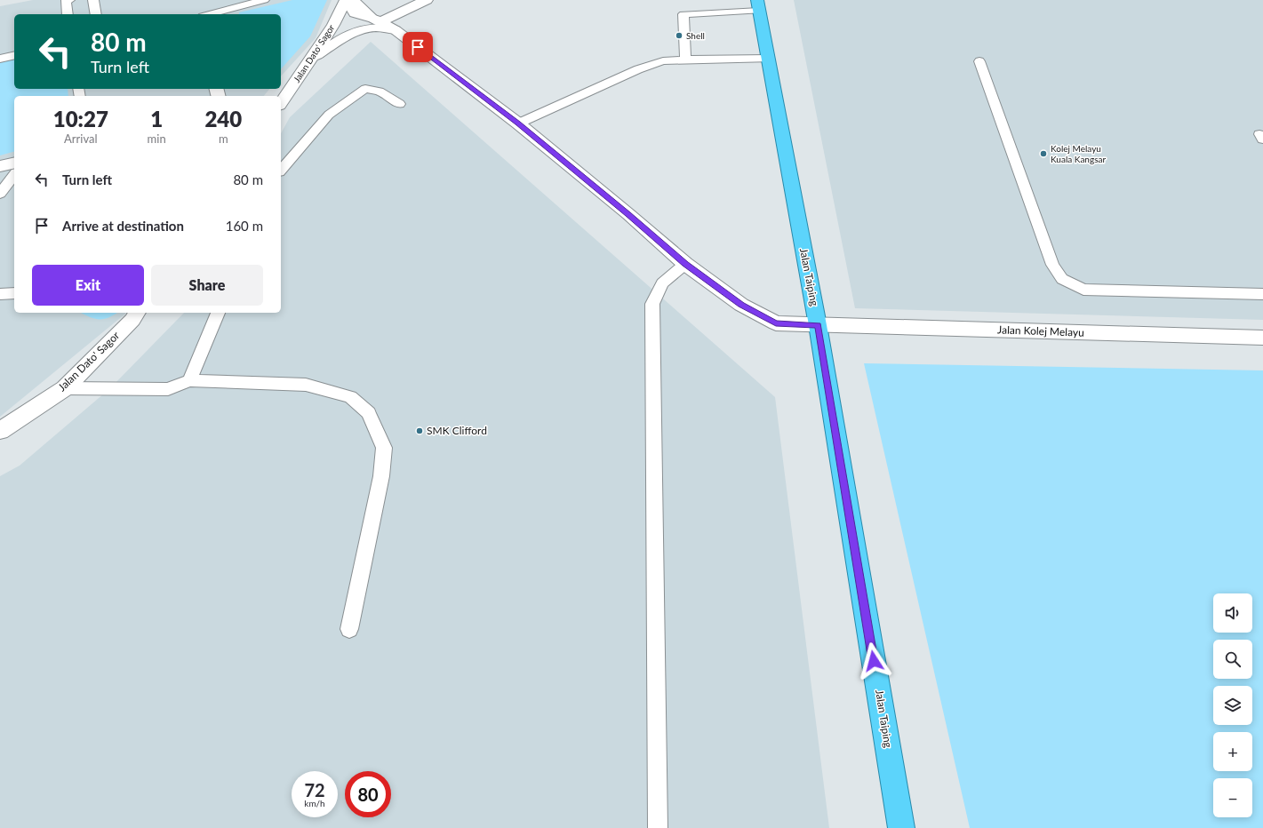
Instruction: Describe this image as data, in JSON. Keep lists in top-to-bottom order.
{
  "streets": {
    "highway": ["Jalan Taiping"],
    "street": ["Jalan Dato' Sagor", "Jalan Kolej Melayu"]
  },
  "crossings": [
    ["Jalan Taiping", "Jalan Kolej Melayu"]
  ],
  "places": ["Shell", "Kolej Melayu Kuala Kangsar", "SMK Clifford"],
  "page": {
    "turn": ["80 m", "Turn left"],
    "eta": [
      "10:27",
      "Arrival",
      "1",
      "min",
      "240",
      "m"
    ],
    "list": [
      {
        "name": "Turn left",
        "value": "80 m"
      },
      {
        "name": "Arrive at destination",
        "value": "160 m"
      }
    ],
    "buttons": ["Exit", "Share"],
    "map_buttons": ["+", "−"],
    "speed": "72 km/h",
    "limit": "80"
  }
}
